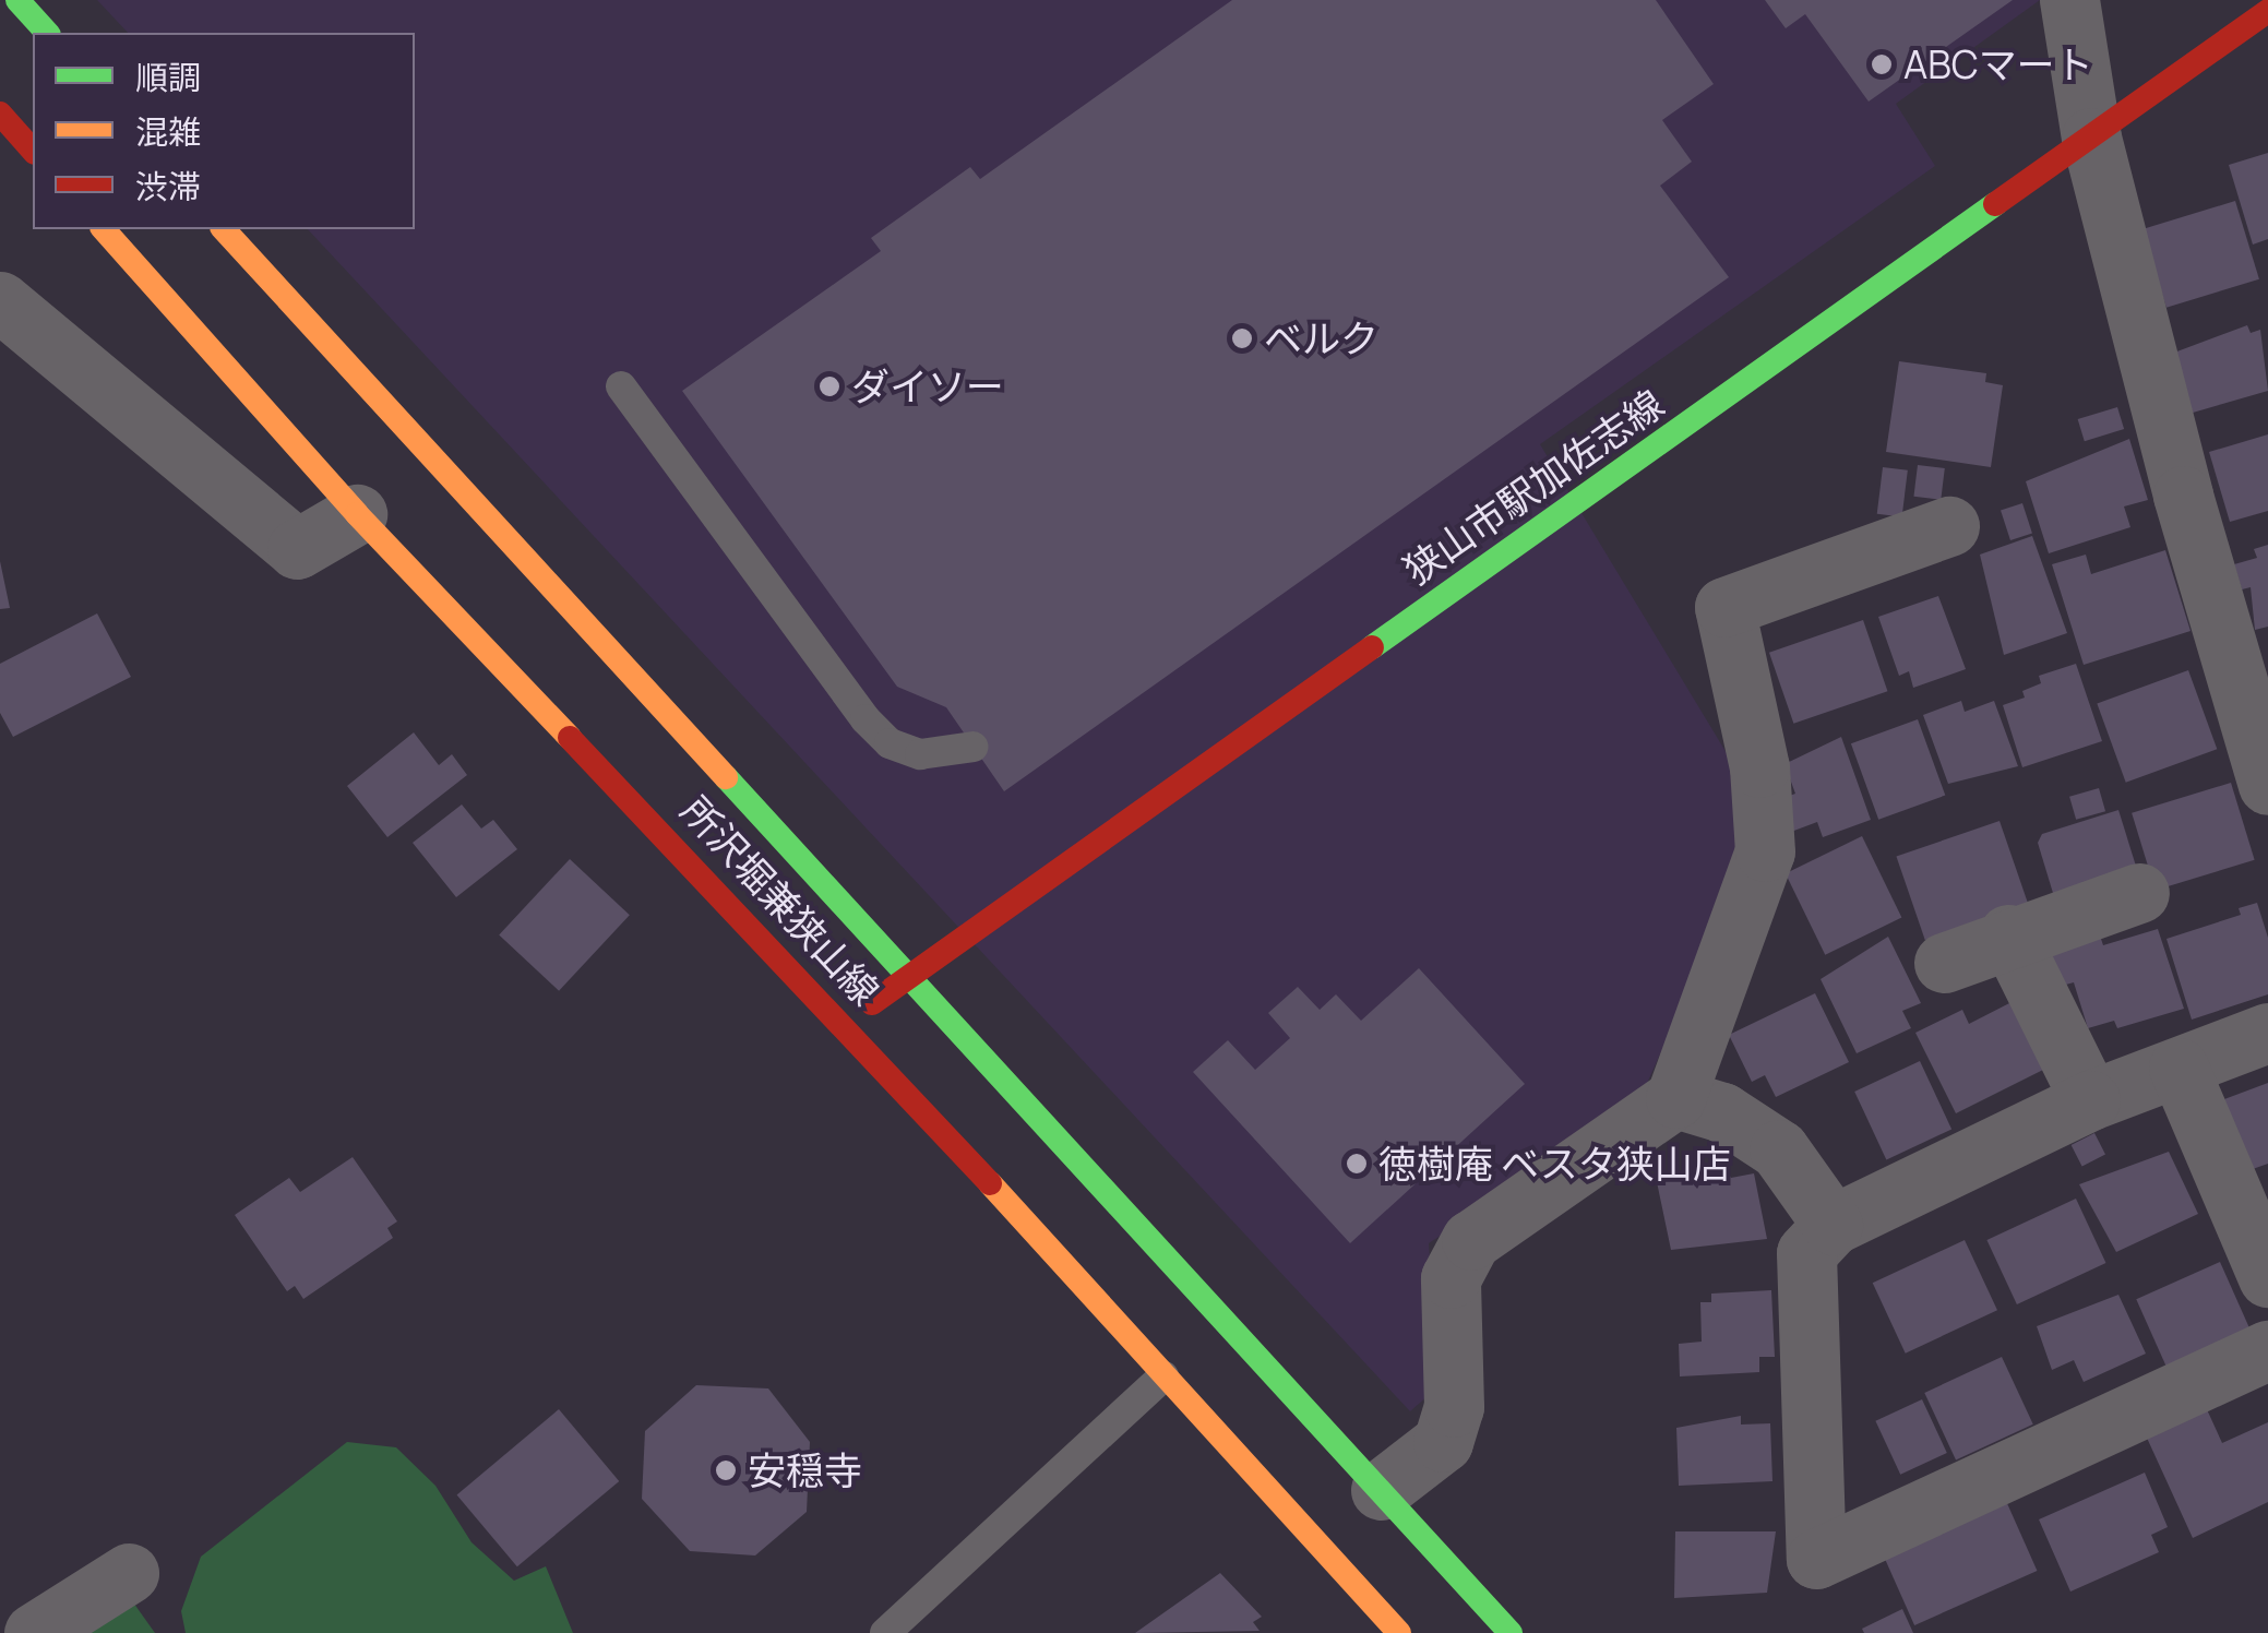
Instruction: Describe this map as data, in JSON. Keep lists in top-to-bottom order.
{
  "streets": {
    "main road": ["狭山市駅加佐志線", "所沢堀兼狭山線"]
  },
  "crossings": [
    ["狭山市駅加佐志線", "所沢堀兼狭山線"]
  ],
  "places": [
    "ABCマート",
    "ベルク",
    "ダイソー",
    "徳樹庵 ベスタ狭山店",
    "安穏寺"
  ],
  "legend": ["順調", "混雑", "渋滞"]
}
